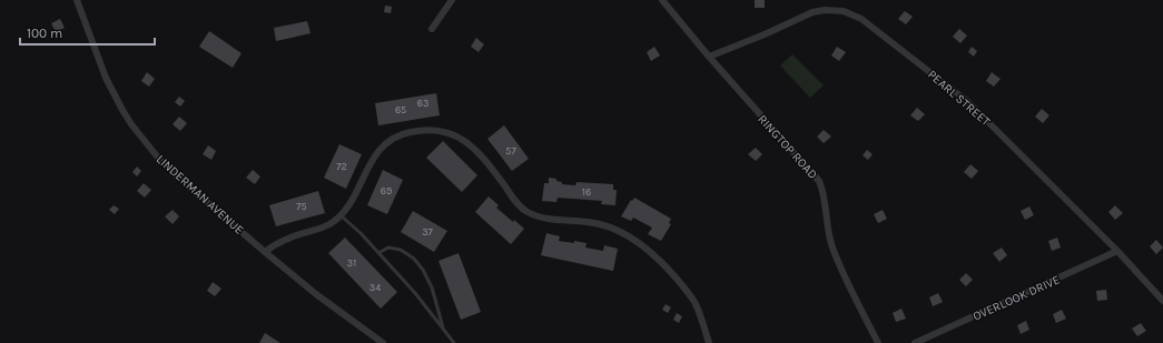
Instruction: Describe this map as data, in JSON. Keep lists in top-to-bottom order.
{
  "streets": {
    "street": [
      "PEARL STREET",
      "RINGTOP ROAD",
      "LINDERMAN AVENUE",
      "OVERLOOK DRIVE"
    ]
  },
  "crossings": [
    ["PEARL STREET", "RINGTOP ROAD"],
    ["PEARL STREET", "OVERLOOK DRIVE"]
  ],
  "house_numbers": [
    "63",
    "65",
    "57",
    "72",
    "69",
    "16",
    "75",
    "37",
    "31",
    "34"
  ],
  "scale_bar": "100 m"
}
